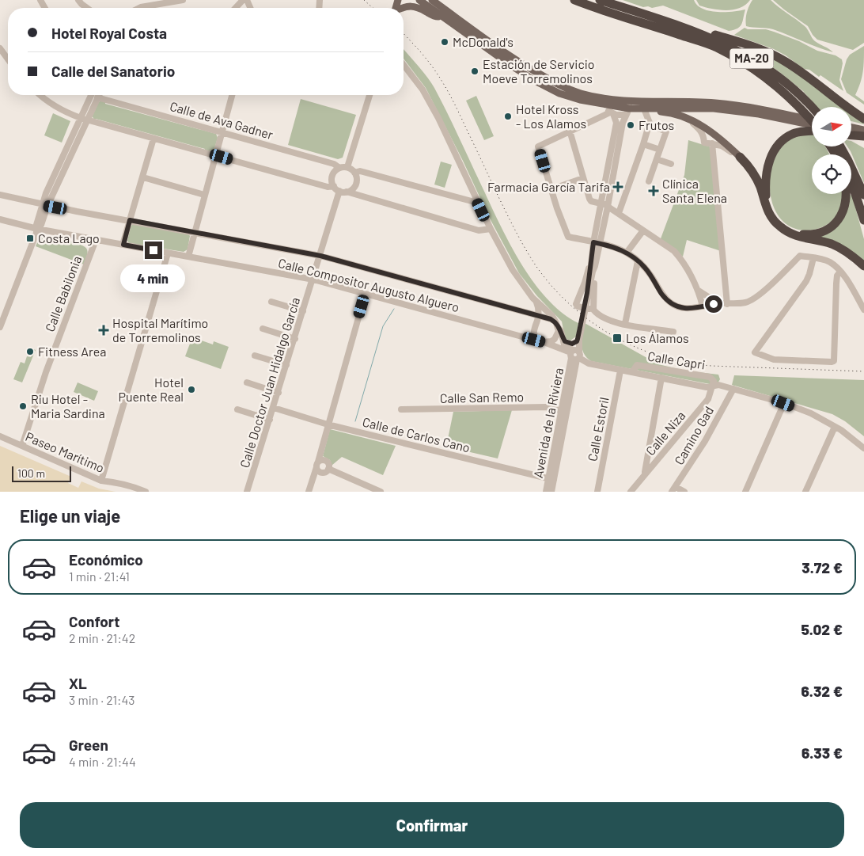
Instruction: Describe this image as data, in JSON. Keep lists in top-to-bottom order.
{
  "streets": {
    "highway": ["MA-20"],
    "street": [
      "Calle de Ava Gadner",
      "Calle Compositor Augusto Alguero",
      "Calle Babilonia",
      "Calle Capri",
      "Calle Doctor Juan Hidalgo García",
      "Calle San Remo",
      "Avenida de la Riviera",
      "Calle Estoril",
      "Calle Niza",
      "Calle de Carlos Cano",
      "Camino Gad",
      "Paseo Marítimo"
    ]
  },
  "crossings": [
    ["Calle de Ava Gadner", "Calle Doctor Juan Hidalgo García"],
    ["Calle Compositor Augusto Alguero", "Calle Babilonia"],
    ["Calle Compositor Augusto Alguero", "Calle Capri"],
    ["Calle Compositor Augusto Alguero", "Calle Doctor Juan Hidalgo García"],
    ["Calle Compositor Augusto Alguero", "Avenida de la Riviera"],
    ["Calle Babilonia", "Paseo Marítimo"],
    ["Calle Capri", "Avenida de la Riviera"],
    ["Calle Capri", "Calle Estoril"],
    ["Calle Capri", "Calle Niza"],
    ["Calle Capri", "Camino Gad"],
    ["Calle Doctor Juan Hidalgo García", "Calle de Carlos Cano"],
    ["Calle San Remo", "Avenida de la Riviera"],
    ["Avenida de la Riviera", "Calle de Carlos Cano"]
  ],
  "places": {
    "other": [
      "McDonald's",
      "Estación de Servicio Moeve Torremolinos",
      "Hotel Kross - Los Alamos",
      "Frutos",
      "Fitness Area",
      "Hotel Puente Real",
      "Riu Hotel - Maria Sardina"
    ],
    "health": ["Farmacia García Tarifa", "Clínica Santa Elena", "Hospital Marítimo de Torremolinos"],
    "transit": ["Costa Lago", "Los Álamos"]
  },
  "scale_bar": "100 m",
  "north": "right",
  "page": {
    "banner": ["Hotel Royal Costa", "Calle del Sanatorio"],
    "bubble": "4 min",
    "scale": "100 m",
    "heading": "Elige un viaje",
    "list": [
      {
        "name": "Económico",
        "note": "1 min · 21:41",
        "value": "3.72 €"
      },
      {
        "name": "Confort",
        "note": "2 min · 21:42",
        "value": "5.02 €"
      },
      {
        "name": "XL",
        "note": "3 min · 21:43",
        "value": "6.32 €"
      },
      {
        "name": "Green",
        "note": "4 min · 21:44",
        "value": "6.33 €"
      }
    ],
    "buttons": "Confirmar"
  }
}
